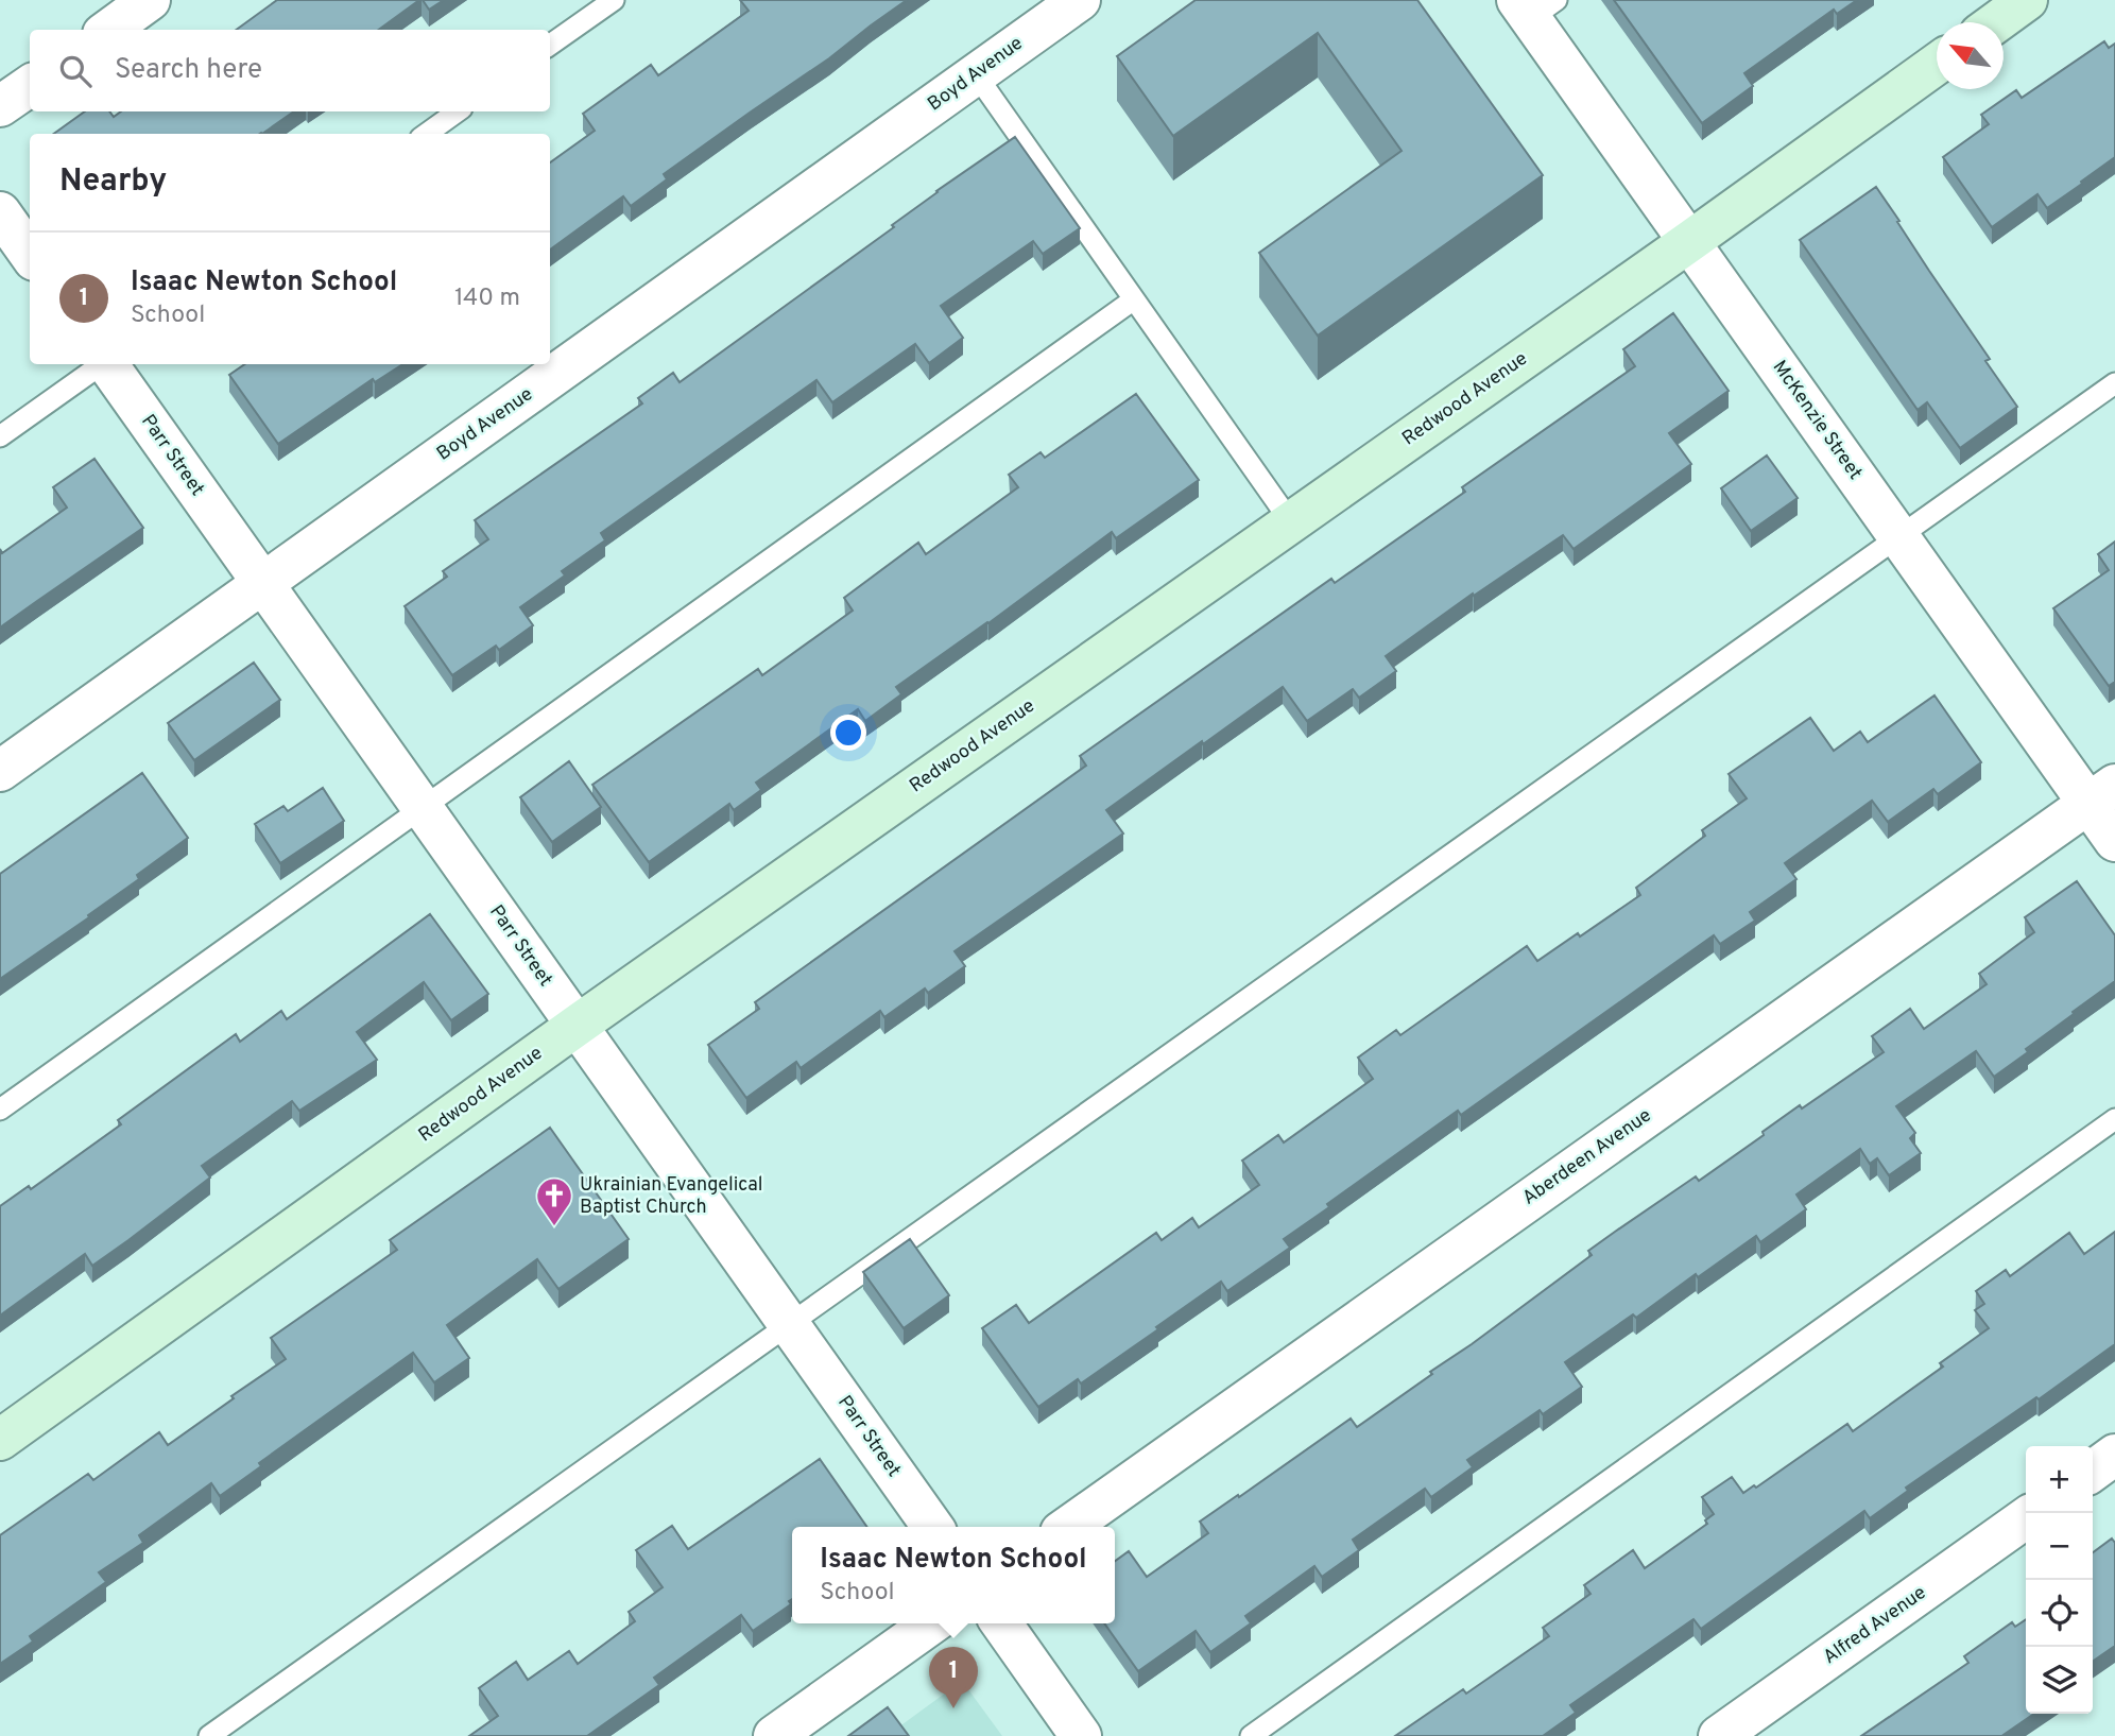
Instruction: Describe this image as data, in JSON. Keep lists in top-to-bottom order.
{
  "streets": {
    "street": [
      "Boyd Avenue",
      "Redwood Avenue",
      "McKenzie Street",
      "Parr Street",
      "Aberdeen Avenue",
      "Alfred Avenue"
    ]
  },
  "crossings": [
    ["Boyd Avenue", "Parr Street"],
    ["Redwood Avenue", "McKenzie Street"],
    ["Redwood Avenue", "Parr Street"],
    ["McKenzie Street", "Aberdeen Avenue"]
  ],
  "places": {
    "church": ["Ukrainian Evangelical Baptist Church"]
  },
  "north": "top left",
  "page": {
    "search": "Search here",
    "heading": "Nearby",
    "list": [
      {
        "mark": "1",
        "name": "Isaac Newton School",
        "note": "School",
        "value": "140 m"
      }
    ],
    "map_buttons": ["+", "−"],
    "popup": ["Isaac Newton School", "School"],
    "pins": "1"
  }
}
